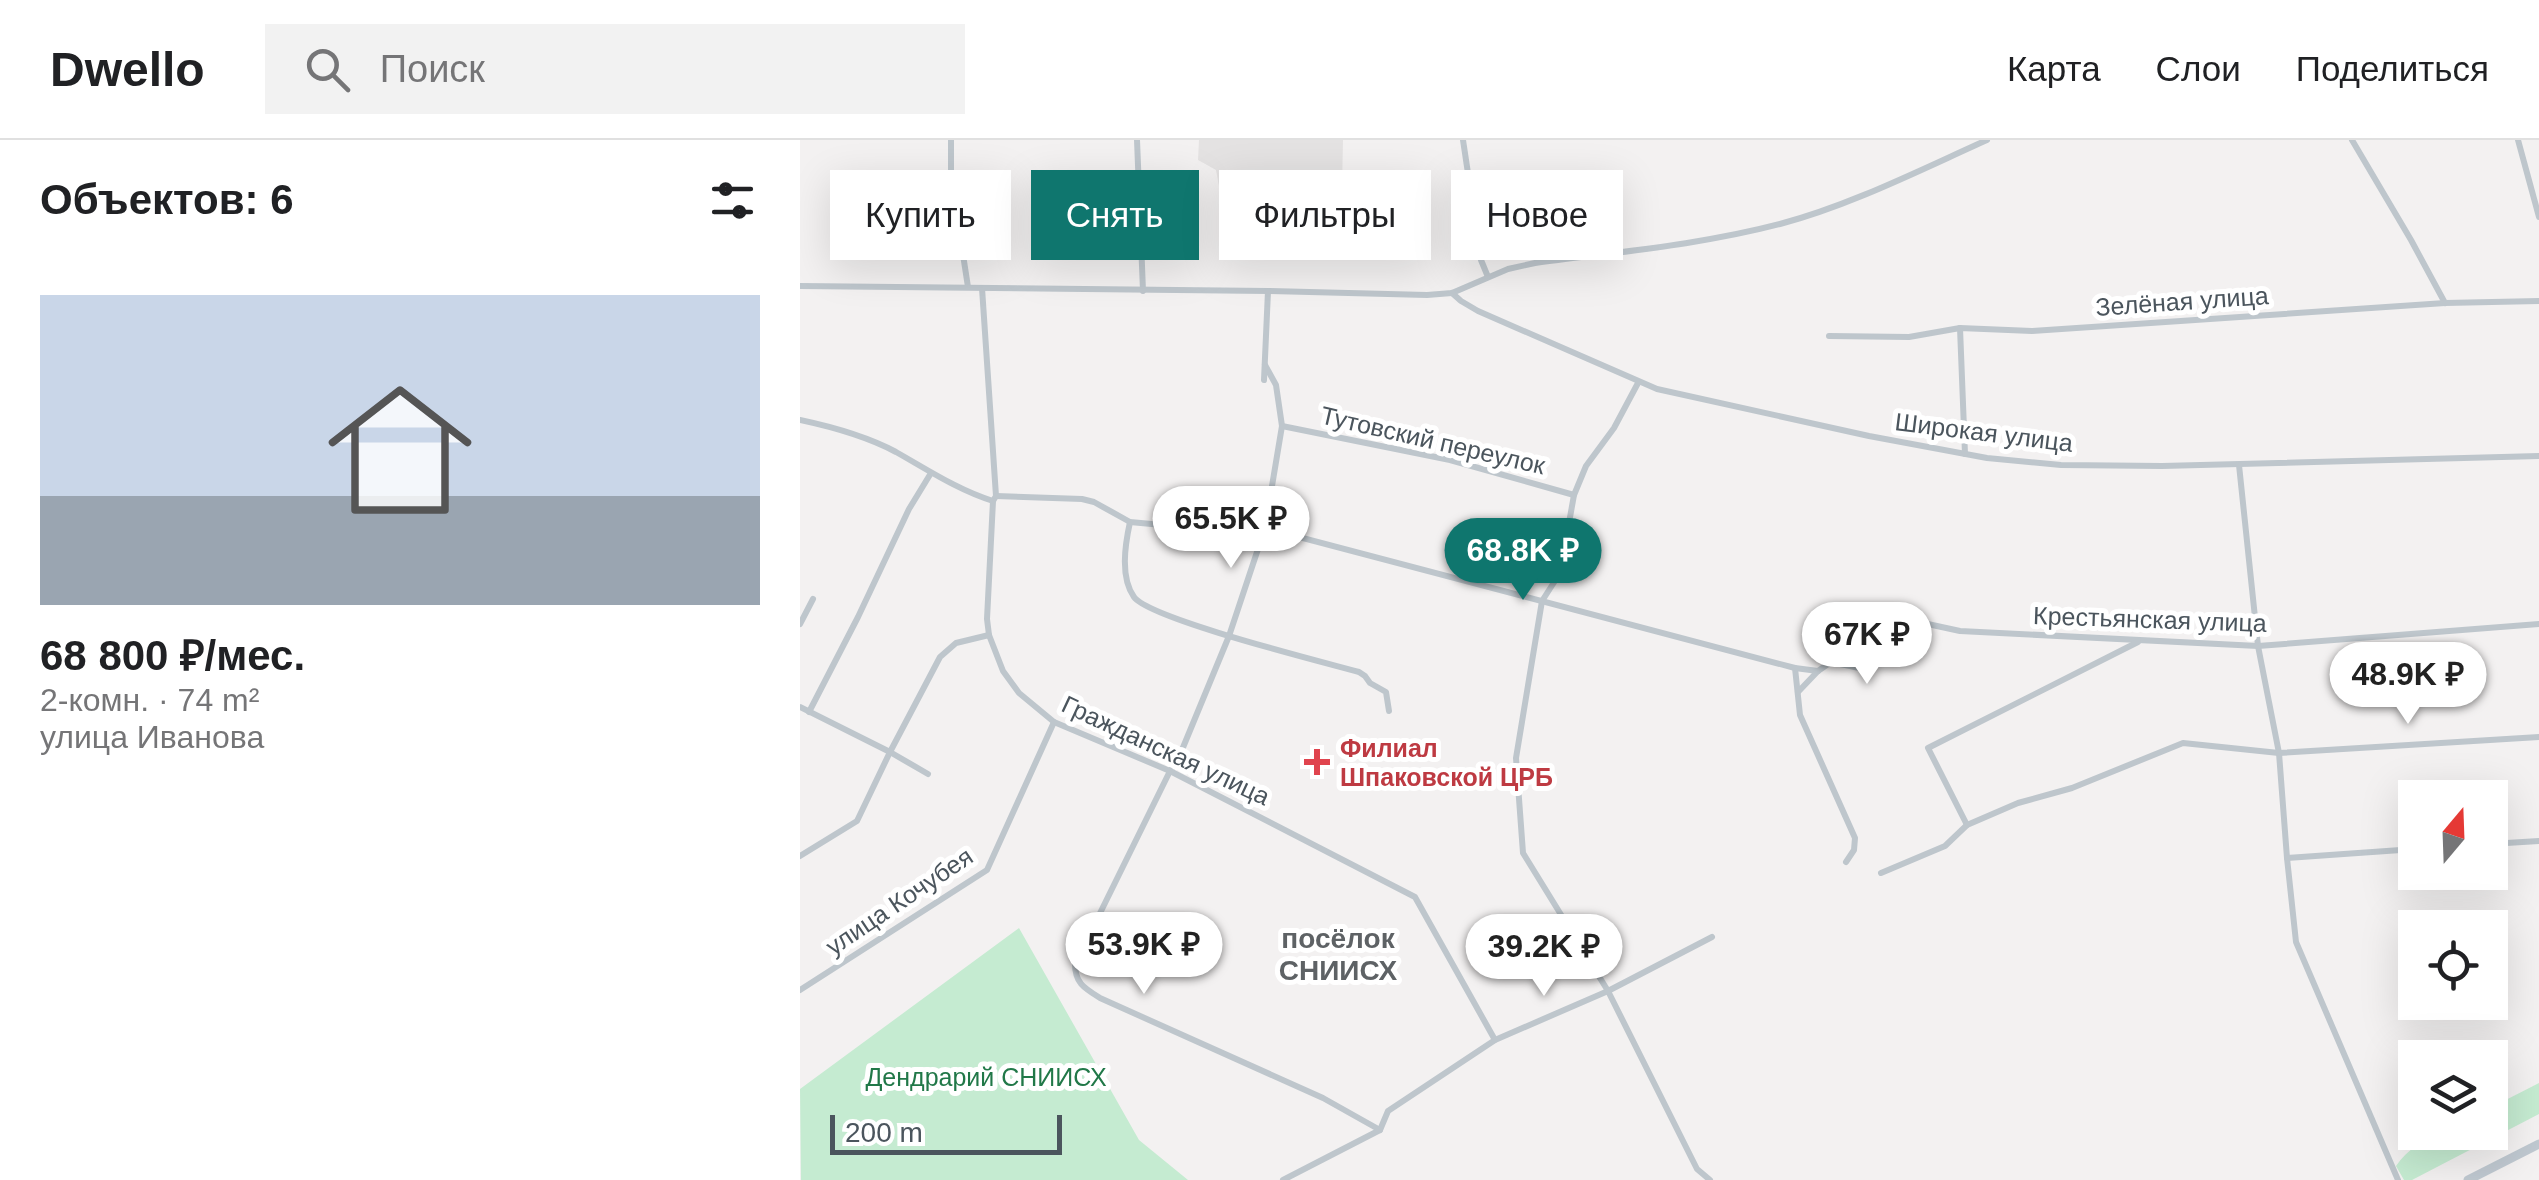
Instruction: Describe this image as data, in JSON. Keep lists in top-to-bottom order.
{
  "streets": {
    "street": [
      "Зелёная улица",
      "Широкая улица",
      "Тутовский переулок",
      "Крестьянская улица",
      "Гражданская улица",
      "улица Кочубея"
    ]
  },
  "crossings": [
    ["Гражданская улица", "улица Кочубея"]
  ],
  "districts": ["посёлок СНИИСХ"],
  "parks": ["Дендрарий СНИИСХ"],
  "places": {
    "health": ["Филиал Шпаковской ЦРБ"]
  },
  "scale_bar": "200 m",
  "north": "top",
  "page": {
    "header": "Dwello",
    "search": "Поиск",
    "nav": ["Карта", "Слои", "Поделиться"],
    "heading": "Объектов: 6",
    "chip": [
      "Купить",
      "Снять",
      "Фильтры",
      "Новое"
    ],
    "list": [
      {
        "name": "68 800 ₽/мес.",
        "note": "2-комн. · 74 m² · улица Иванова"
      }
    ],
    "price": [
      "65.5K ₽",
      "68.8K ₽",
      "67K ₽",
      "48.9K ₽",
      "53.9K ₽",
      "39.2K ₽"
    ],
    "scale": "200 m"
  }
}
